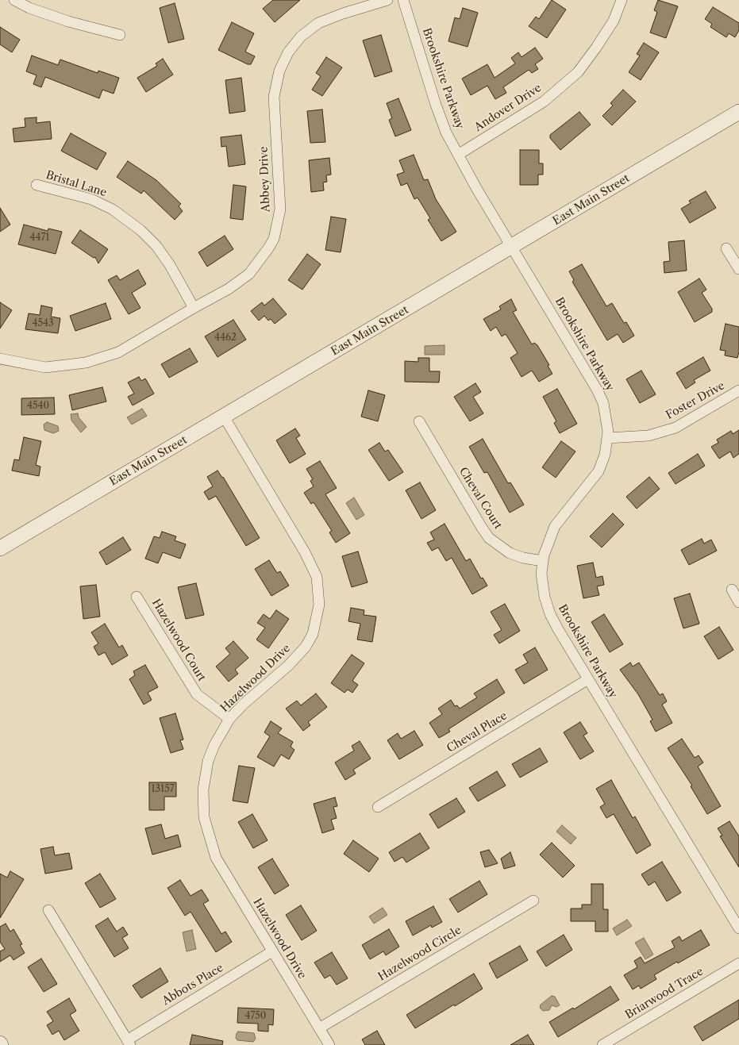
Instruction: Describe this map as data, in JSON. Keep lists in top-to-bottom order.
{
  "streets": {
    "main road": ["East Main Street"],
    "street": [
      "Brookshire Parkway",
      "Andover Drive",
      "Abbey Drive",
      "Bristal Lane",
      "Foster Drive",
      "Cheval Court",
      "Hazelwood Court",
      "Hazelwood Drive",
      "Cheval Place",
      "Hazelwood Circle",
      "Abbots Place",
      "Briarwood Trace"
    ]
  },
  "crossings": [
    ["Brookshire Parkway", "Andover Drive"],
    ["Brookshire Parkway", "East Main Street"],
    ["Brookshire Parkway", "Foster Drive"],
    ["Brookshire Parkway", "Cheval Court"],
    ["Brookshire Parkway", "Cheval Place"],
    ["Abbey Drive", "Bristal Lane"],
    ["East Main Street", "Hazelwood Drive"],
    ["Hazelwood Court", "Hazelwood Drive"],
    ["Hazelwood Drive", "Hazelwood Circle"],
    ["Hazelwood Drive", "Abbots Place"]
  ],
  "house_numbers": [
    "4471",
    "4543",
    "4462",
    "4540",
    "13157",
    "4750"
  ]
}
